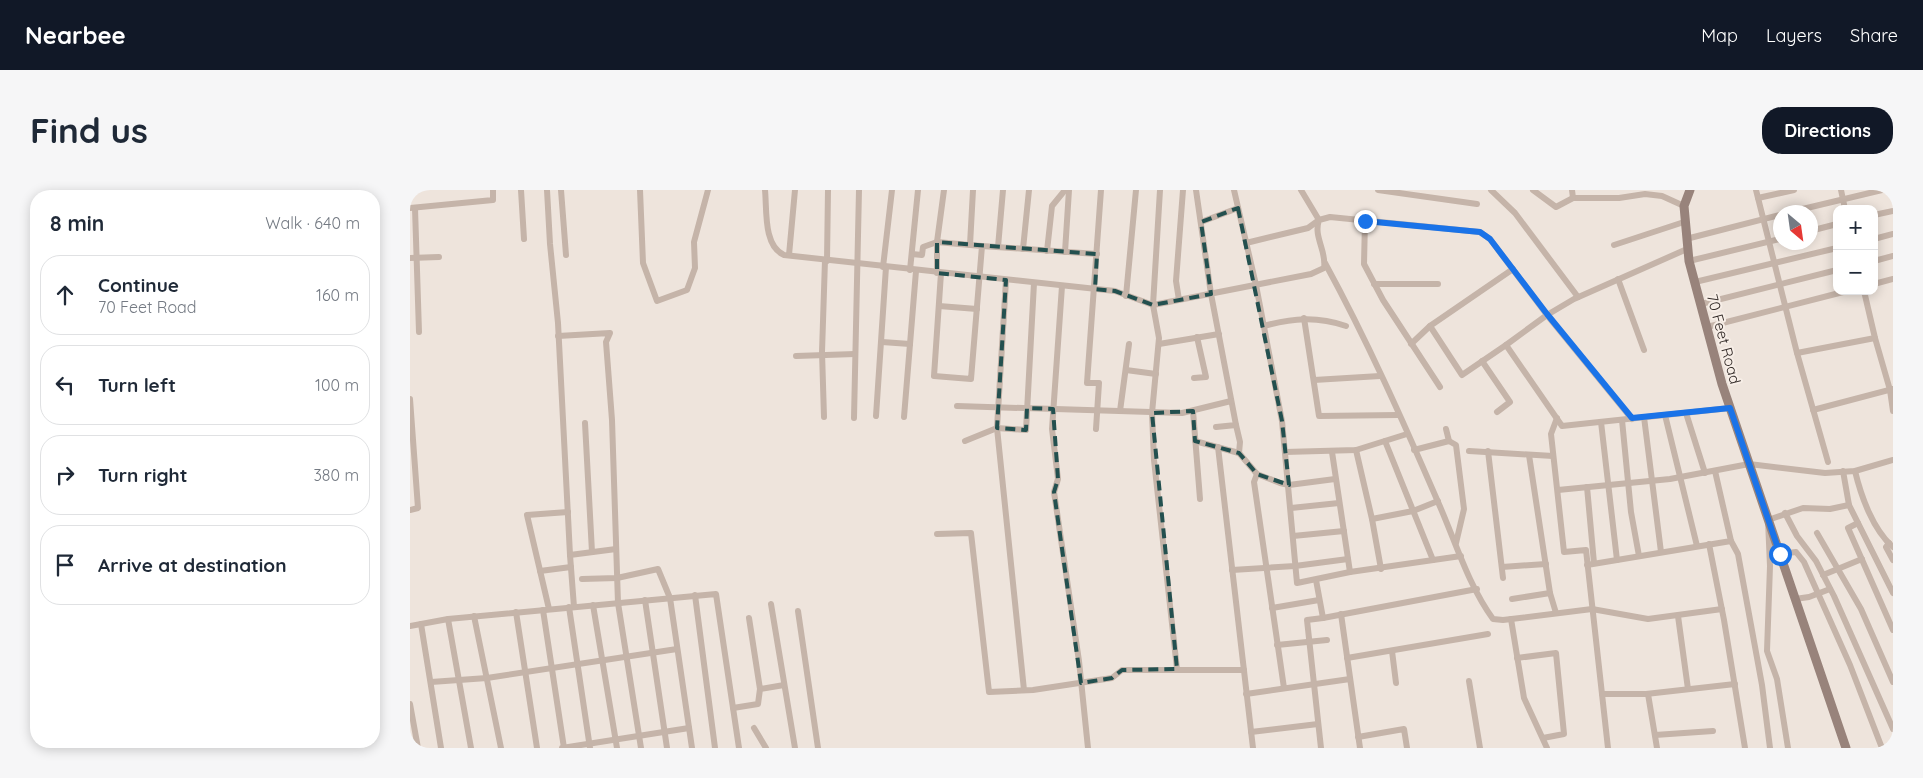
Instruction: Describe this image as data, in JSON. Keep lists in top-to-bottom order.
{
  "streets": {
    "street": ["70 Feet Road"]
  },
  "north": "bottom right",
  "page": {
    "header": "Nearbee",
    "nav": ["Map", "Layers", "Share"],
    "buttons": "Directions",
    "title": "Find us",
    "heading": ["8 min", "Walk · 640 m"],
    "map_buttons": ["+", "−"],
    "list": [
      ["Continue", "70 Feet Road", "160 m"],
      ["Turn left", "100 m"],
      ["Turn right", "380 m"],
      "Arrive at destination"
    ]
  }
}
